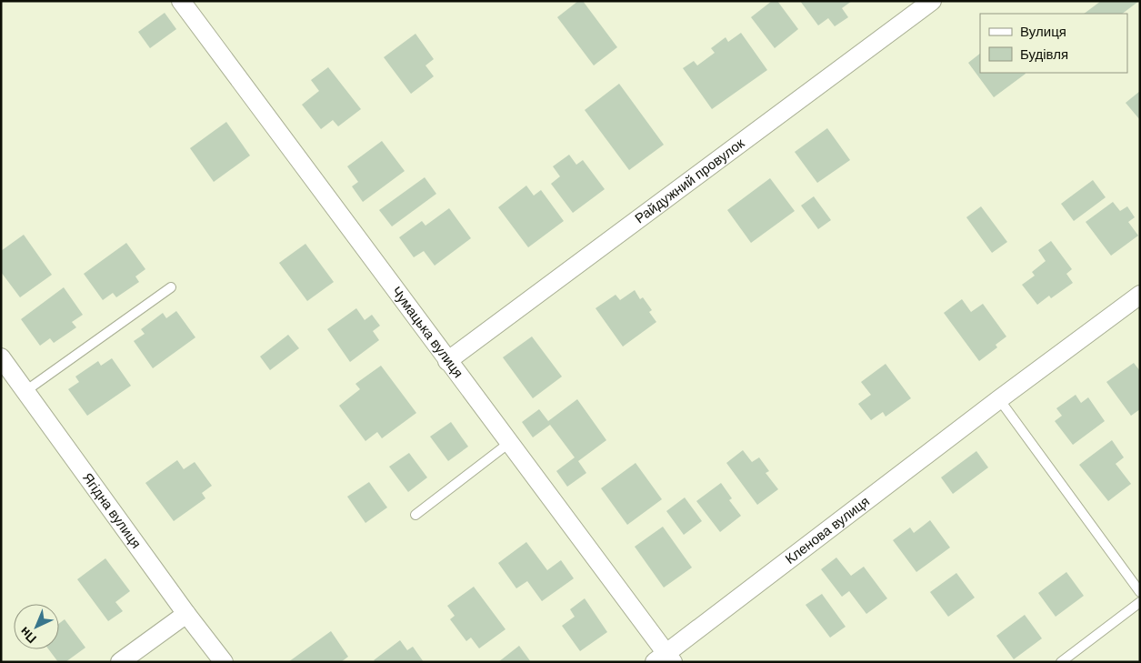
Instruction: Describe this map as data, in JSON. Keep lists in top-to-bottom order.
{
  "streets": {
    "street": [
      "Райдужний провулок",
      "Чумацька вулиця",
      "Ягідна вулиця",
      "Кленова вулиця"
    ]
  },
  "crossings": [
    ["Райдужний провулок", "Чумацька вулиця"],
    ["Чумацька вулиця", "Кленова вулиця"]
  ],
  "legend": ["Вулиця", "Будівля"],
  "north": "bottom left"
}
